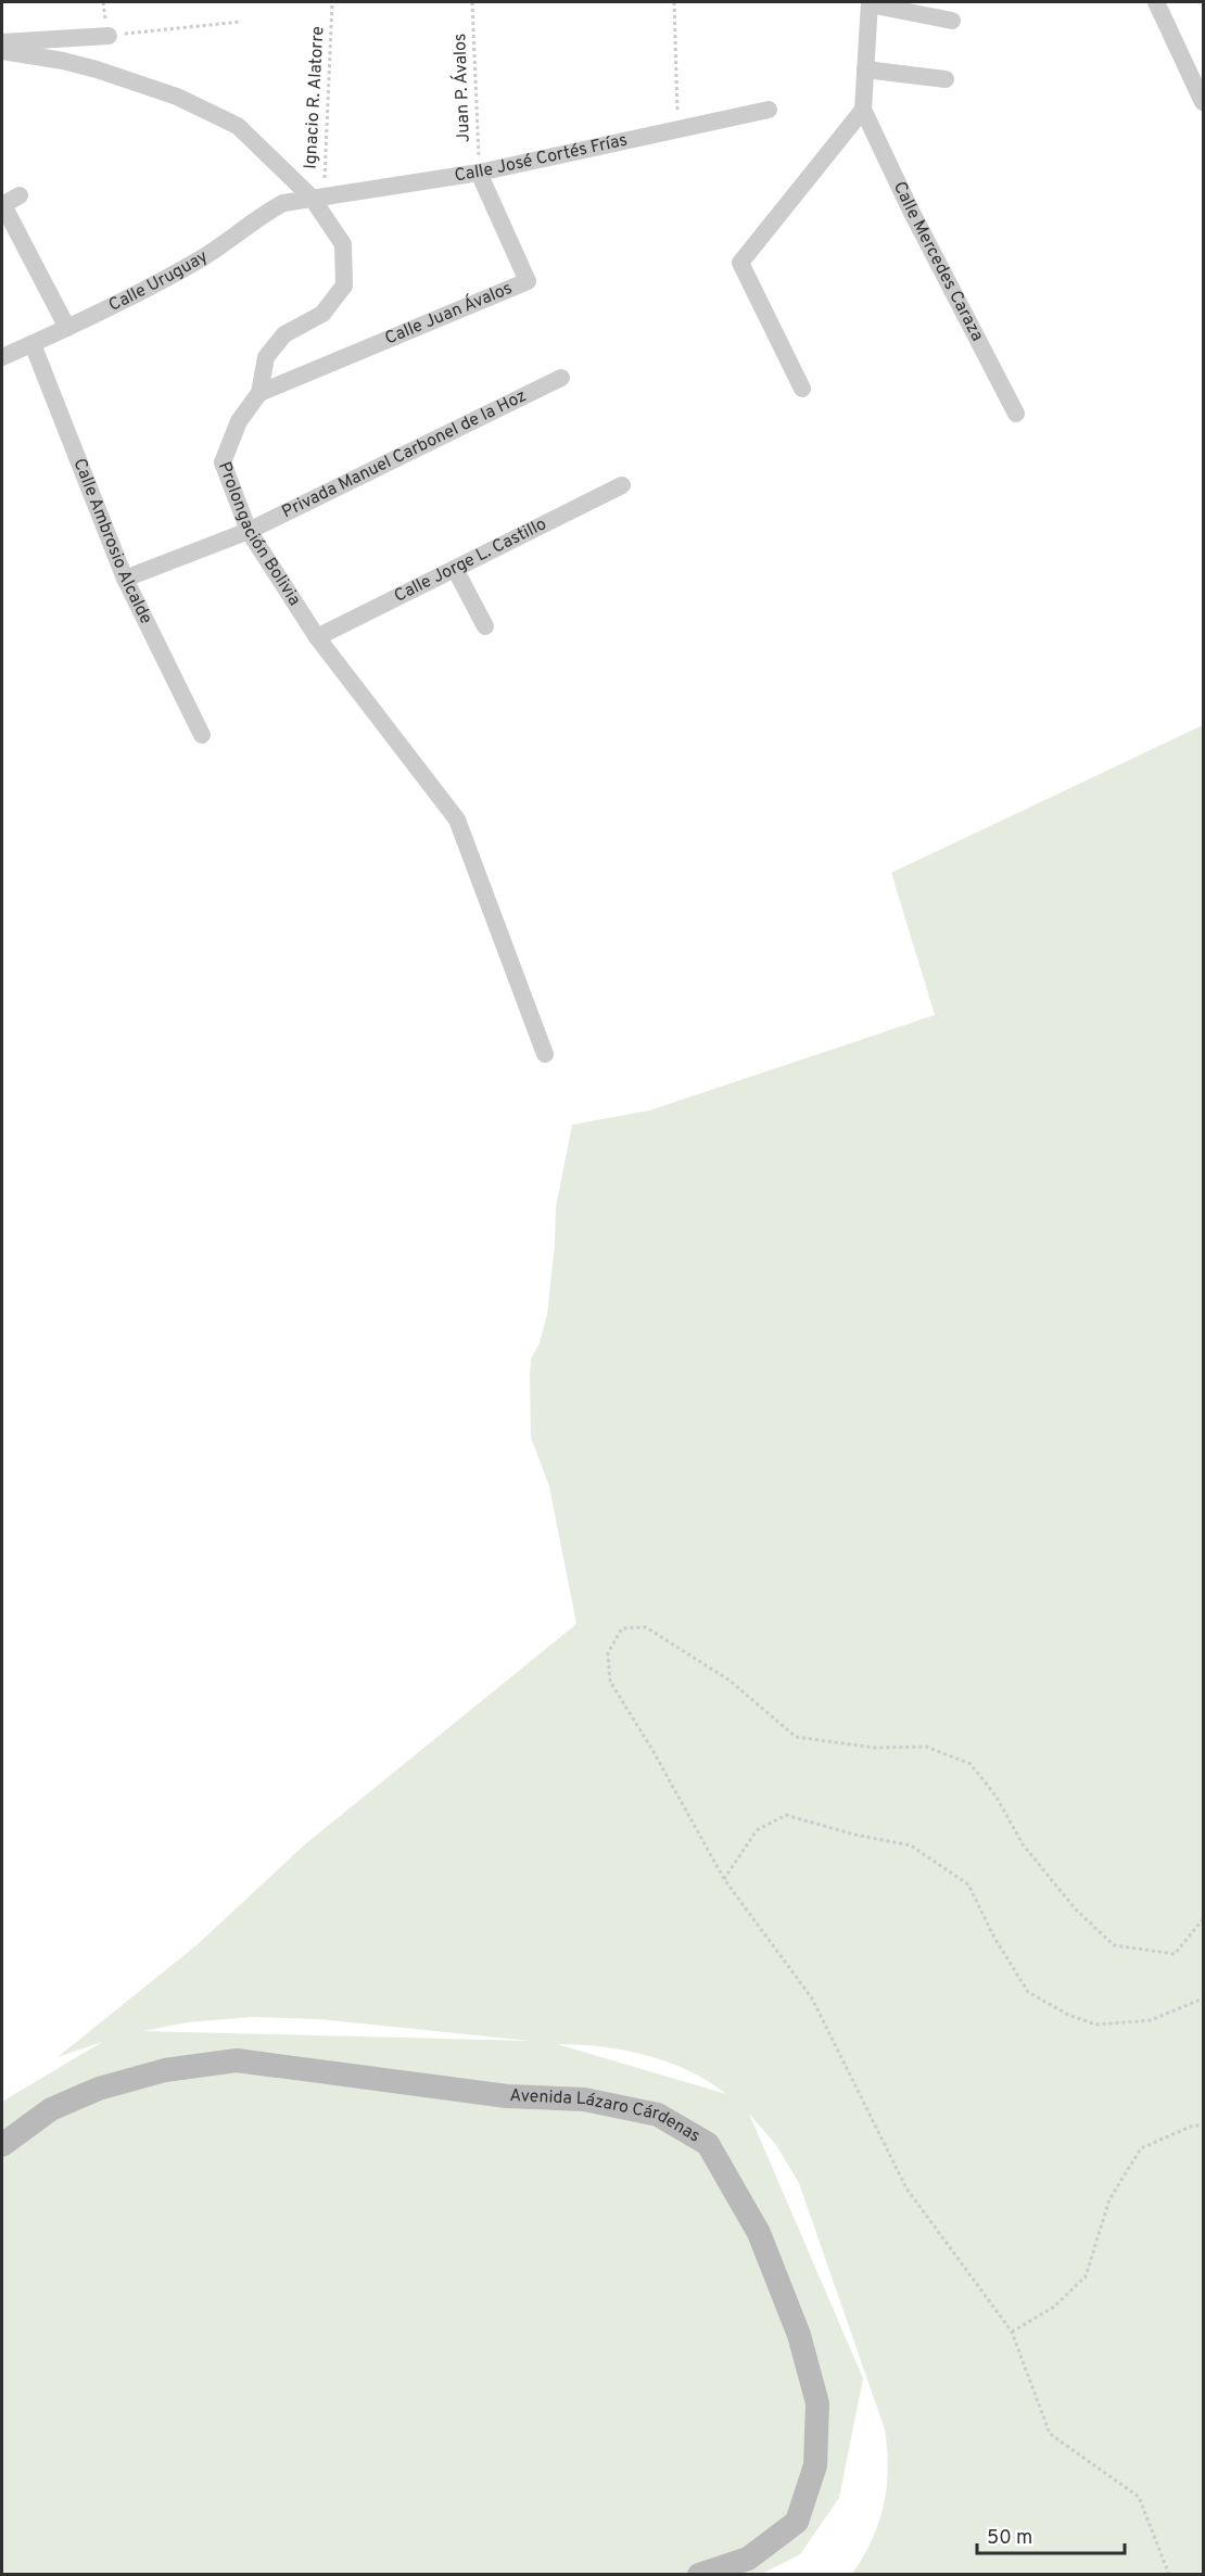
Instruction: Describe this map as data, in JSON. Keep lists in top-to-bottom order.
{
  "streets": {
    "main road": ["Avenida Lázaro Cárdenas"],
    "street": [
      "Calle José Cortés Frías",
      "Calle Mercedes Caraza",
      "Calle Uruguay",
      "Calle Juan Ávalos",
      "Privada Manuel Carbonel de la Hoz",
      "Prolongación Bolivia",
      "Calle Ambrosio Alcalde",
      "Calle Jorge L. Castillo"
    ],
    "path": ["Juan P. Ávalos", "Ignacio R. Alatorre"]
  },
  "crossings": [
    ["Juan P. Ávalos", "Calle José Cortés Frías"],
    ["Juan P. Ávalos", "Calle Juan Ávalos"],
    ["Ignacio R. Alatorre", "Calle José Cortés Frías"],
    ["Ignacio R. Alatorre", "Calle Uruguay"],
    ["Ignacio R. Alatorre", "Prolongación Bolivia"],
    ["Calle José Cortés Frías", "Calle Uruguay"],
    ["Calle José Cortés Frías", "Calle Juan Ávalos"],
    ["Calle José Cortés Frías", "Prolongación Bolivia"],
    ["Calle Uruguay", "Prolongación Bolivia"],
    ["Calle Uruguay", "Calle Ambrosio Alcalde"],
    ["Calle Juan Ávalos", "Prolongación Bolivia"],
    ["Privada Manuel Carbonel de la Hoz", "Prolongación Bolivia"],
    ["Privada Manuel Carbonel de la Hoz", "Calle Ambrosio Alcalde"],
    ["Prolongación Bolivia", "Calle Jorge L. Castillo"]
  ],
  "scale_bar": "50 m"
}
